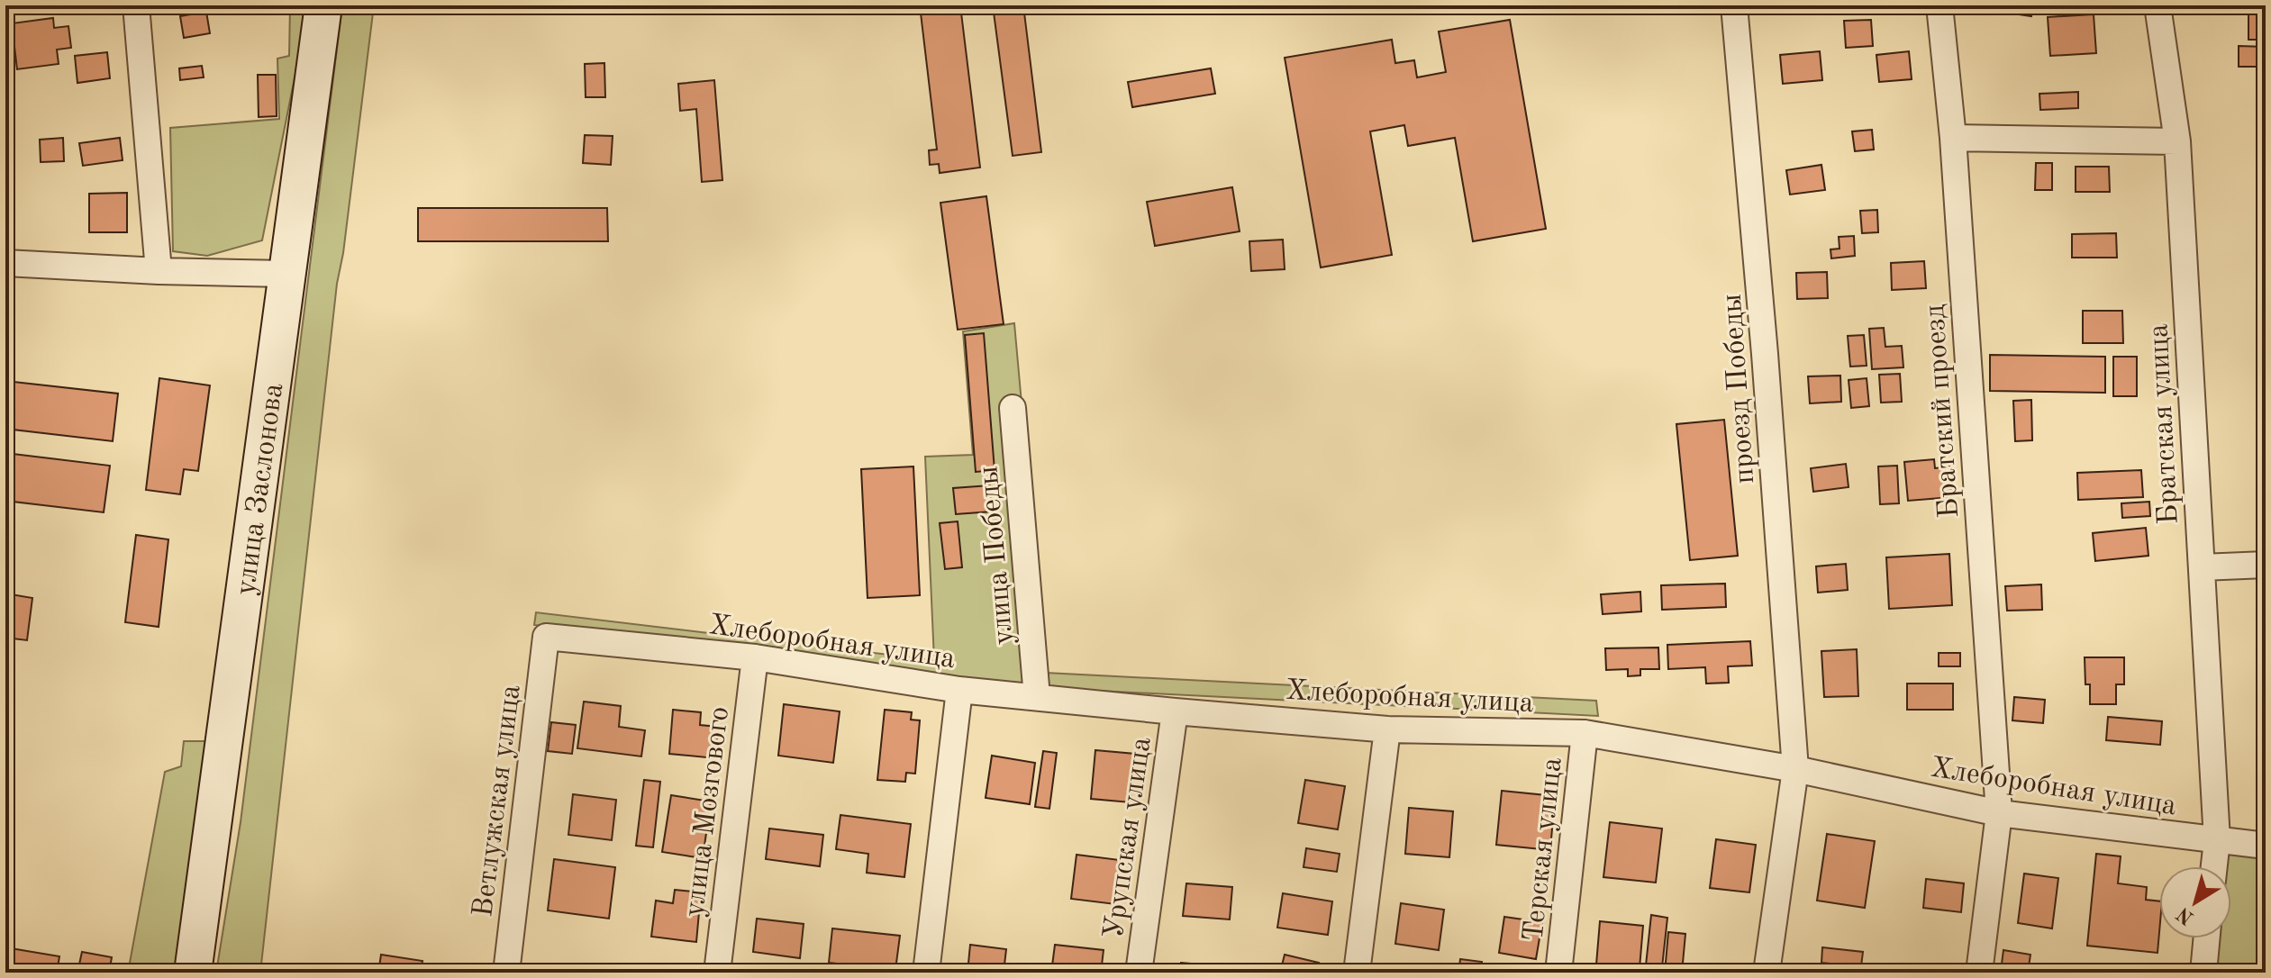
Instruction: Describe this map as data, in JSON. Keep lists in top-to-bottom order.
{
  "streets": {
    "street": [
      "проезд Победы",
      "Братский проезд",
      "Братская улица",
      "улица Заслонова",
      "улица Победы",
      "Хлеборобная улица",
      "Ветлужская улица",
      "улица Мозгового",
      "Урупская улица",
      "Терская улица"
    ]
  },
  "crossings": [
    ["проезд Победы", "Хлеборобная улица"],
    ["Братский проезд", "Хлеборобная улица"],
    ["Братская улица", "Хлеборобная улица"],
    ["улица Победы", "Хлеборобная улица"],
    ["Хлеборобная улица", "Ветлужская улица"],
    ["Хлеборобная улица", "улица Мозгового"],
    ["Хлеборобная улица", "Урупская улица"],
    ["Хлеборобная улица", "Терская улица"]
  ],
  "north": "bottom left"
}
